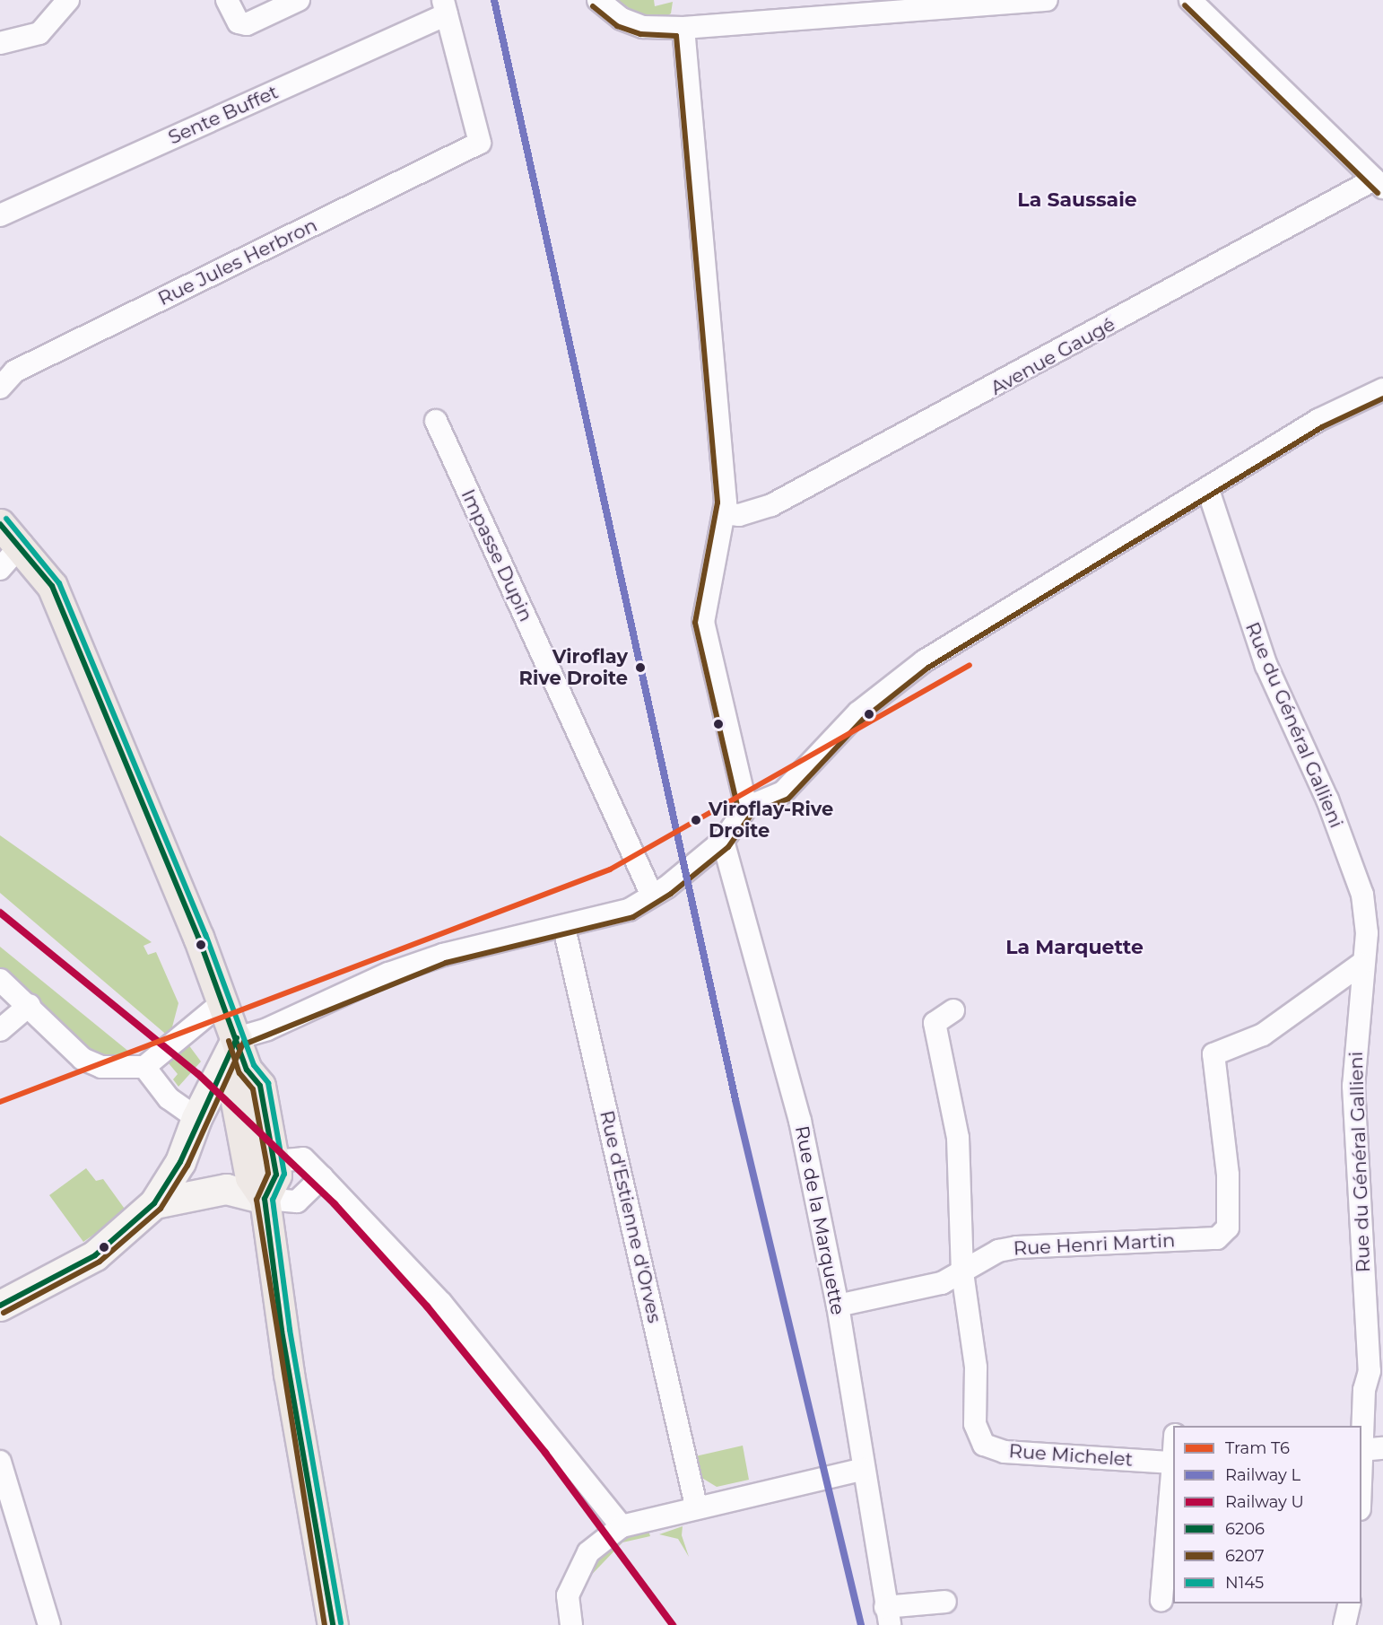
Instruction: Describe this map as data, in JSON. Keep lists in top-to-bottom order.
{
  "streets": {
    "street": [
      "Sente Buffet",
      "Rue Jules Herbron",
      "Avenue Gaugé",
      "Impasse Dupin",
      "Rue du Général Gallieni",
      "Rue d'Estienne d'Orves",
      "Rue de la Marquette",
      "Rue Henri Martin",
      "Rue Michelet"
    ]
  },
  "crossings": [
    ["Sente Buffet", "Rue Jules Herbron"],
    ["Rue du Général Gallieni", "Rue Henri Martin"],
    ["Rue de la Marquette", "Rue Henri Martin"],
    ["Rue Henri Martin", "Rue Michelet"]
  ],
  "districts": ["La Saussaie", "La Marquette"],
  "places": ["Viroflay Rive Droite", "Viroflay-Rive Droite"],
  "lines": [
    "rail line L",
    "transit line 6207",
    "transit line N145",
    "transit line 6206",
    "tram line T6",
    "rail line U"
  ],
  "legend": [
    "Tram T6",
    "Railway L",
    "Railway U",
    "6206",
    "6207",
    "N145"
  ]
}
